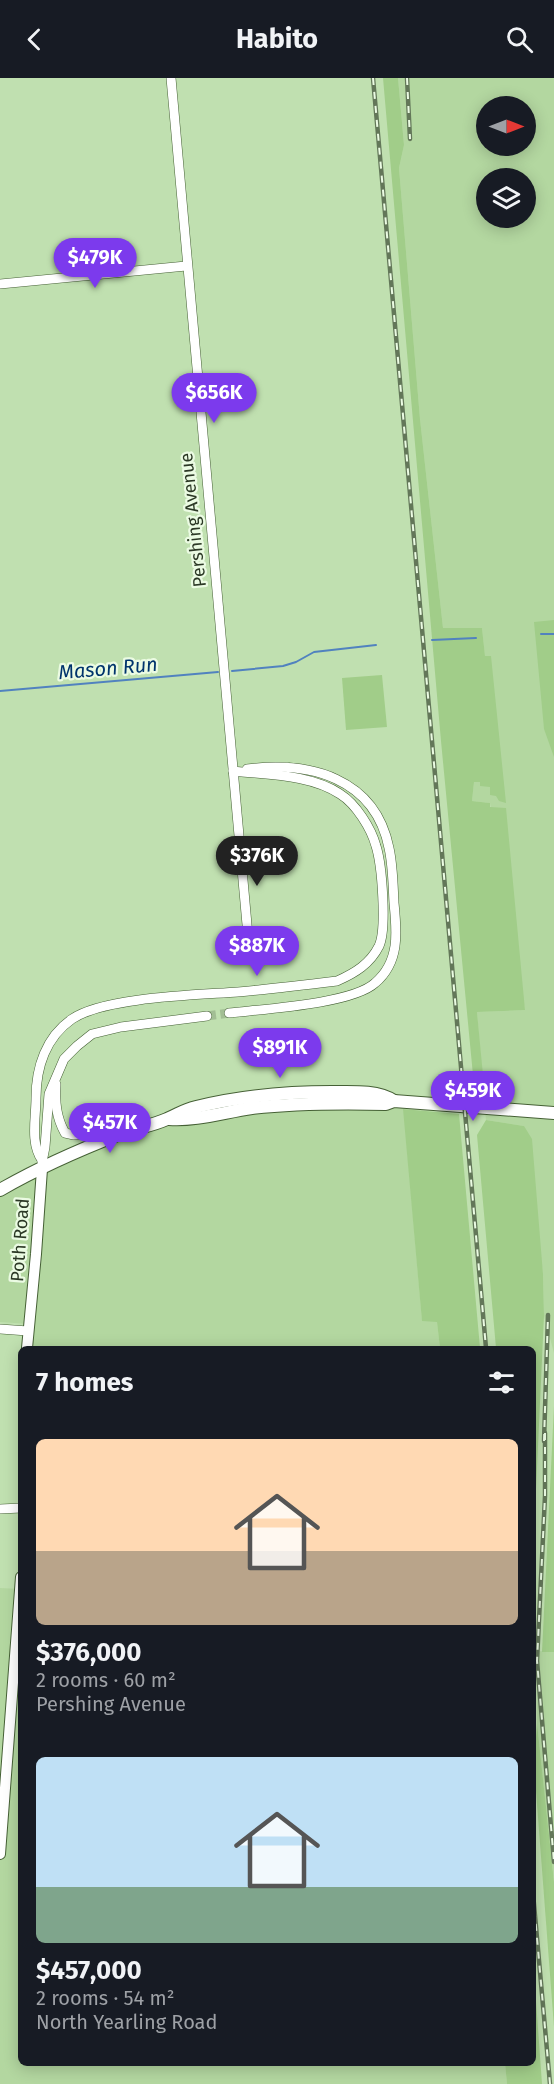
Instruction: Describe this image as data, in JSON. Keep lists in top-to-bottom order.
{
  "streets": {
    "street": ["Pershing Avenue", "Poth Road"]
  },
  "water": ["Mason Run"],
  "north": "right",
  "page": {
    "header": "Habito",
    "price": [
      "$479K",
      "$656K",
      "$376K",
      "$887K",
      "$891K",
      "$459K",
      "$457K"
    ],
    "heading": "7 homes",
    "list": [
      {
        "name": "$376,000",
        "note": "2 rooms · 60 m² · Pershing Avenue"
      },
      {
        "name": "$457,000",
        "note": "2 rooms · 54 m² · North Yearling Road"
      }
    ]
  }
}
